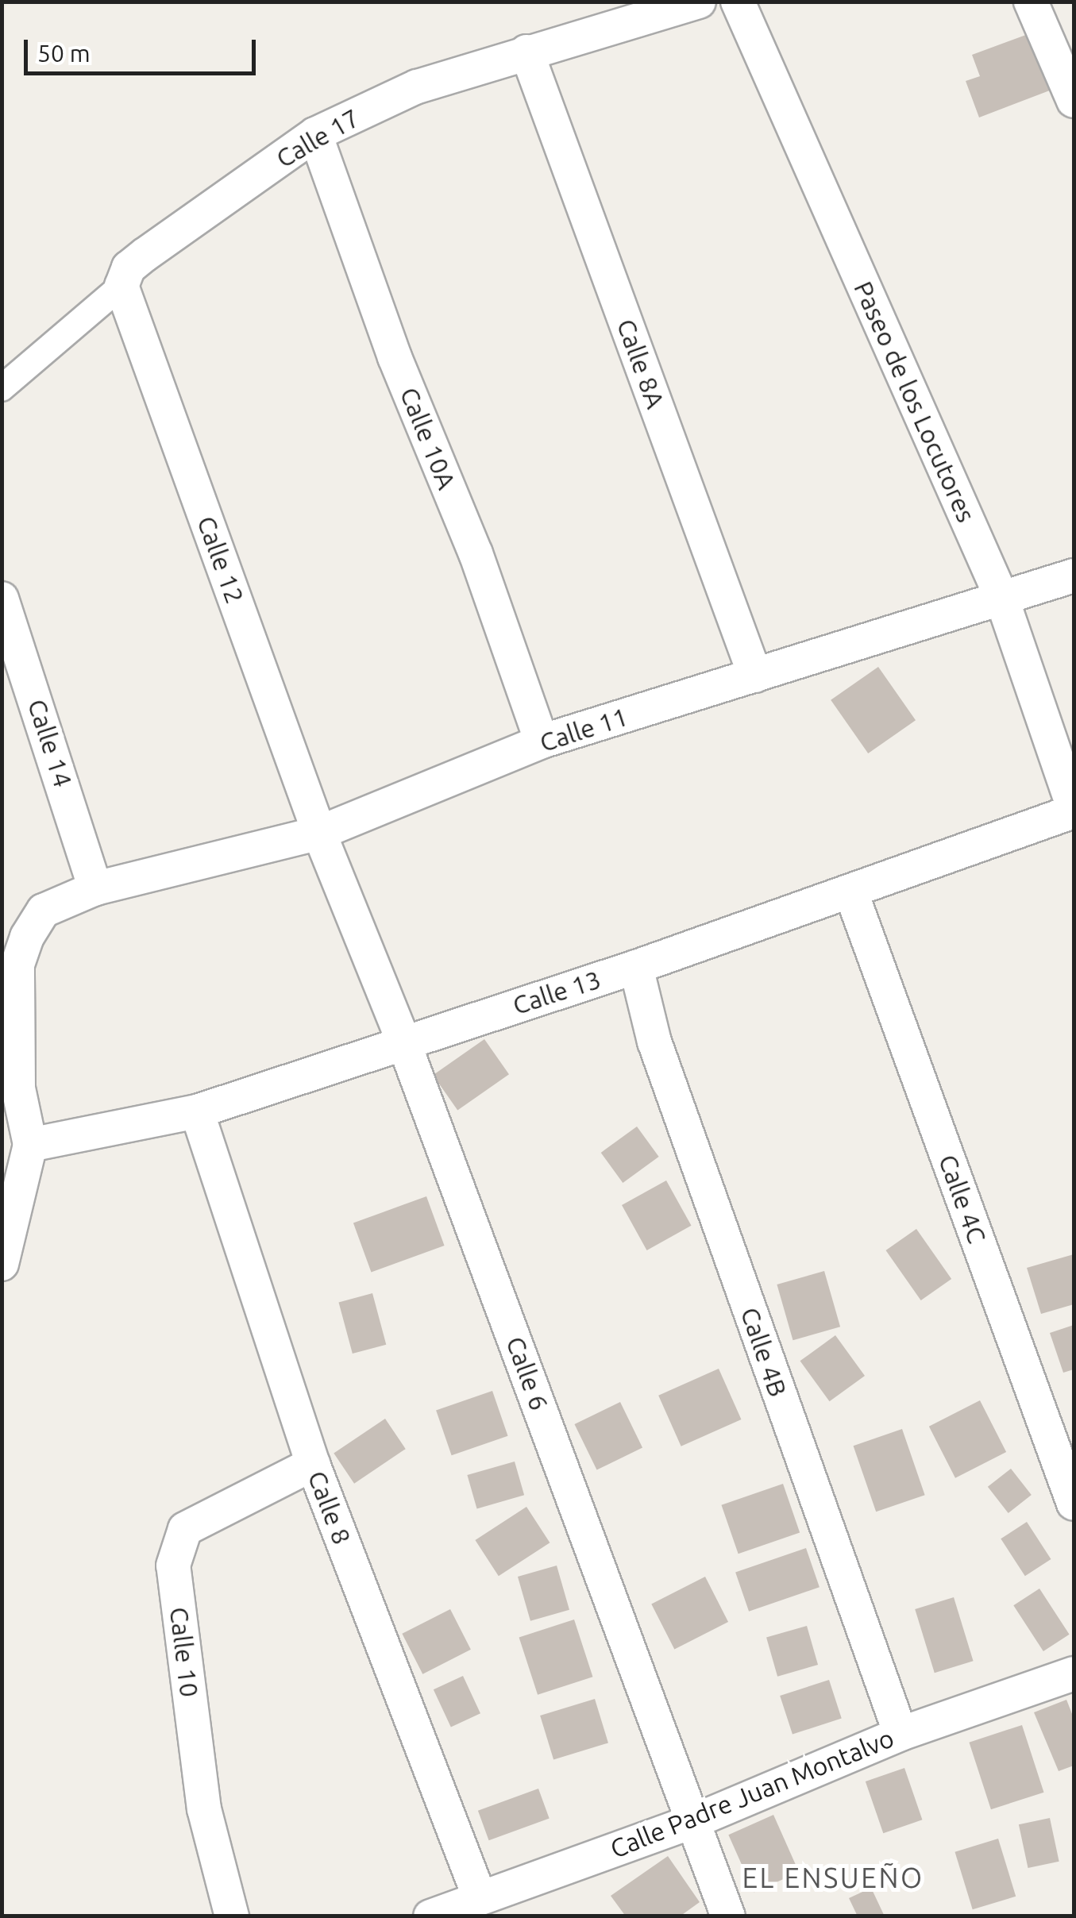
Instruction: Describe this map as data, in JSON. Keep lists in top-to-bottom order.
{
  "streets": {
    "street": [
      "Calle 17",
      "Calle 8A",
      "Paseo de los Locutores",
      "Calle 10A",
      "Calle 12",
      "Calle 11",
      "Calle 14",
      "Calle 13",
      "Calle 4C",
      "Calle 4B",
      "Calle 6",
      "Calle 8",
      "Calle 10",
      "Calle Padre Juan Montalvo"
    ]
  },
  "crossings": [
    ["Calle 17", "Calle 8A"],
    ["Calle 17", "Calle 10A"],
    ["Calle 17", "Calle 12"],
    ["Calle 8A", "Calle 11"],
    ["Paseo de los Locutores", "Calle 11"],
    ["Paseo de los Locutores", "Calle 13"],
    ["Calle 10A", "Calle 11"],
    ["Calle 12", "Calle 11"],
    ["Calle 12", "Calle 6"],
    ["Calle 11", "Calle 14"],
    ["Calle 11", "Calle 13"],
    ["Calle 11", "Calle 6"],
    ["Calle 13", "Calle 4C"],
    ["Calle 13", "Calle 4B"],
    ["Calle 13", "Calle 6"],
    ["Calle 13", "Calle 8"],
    ["Calle 4B", "Calle Padre Juan Montalvo"],
    ["Calle 6", "Calle Padre Juan Montalvo"],
    ["Calle 8", "Calle 10"],
    ["Calle 8", "Calle Padre Juan Montalvo"]
  ],
  "districts": ["EL ENSUEÑO"],
  "scale_bar": "50 m"
}
